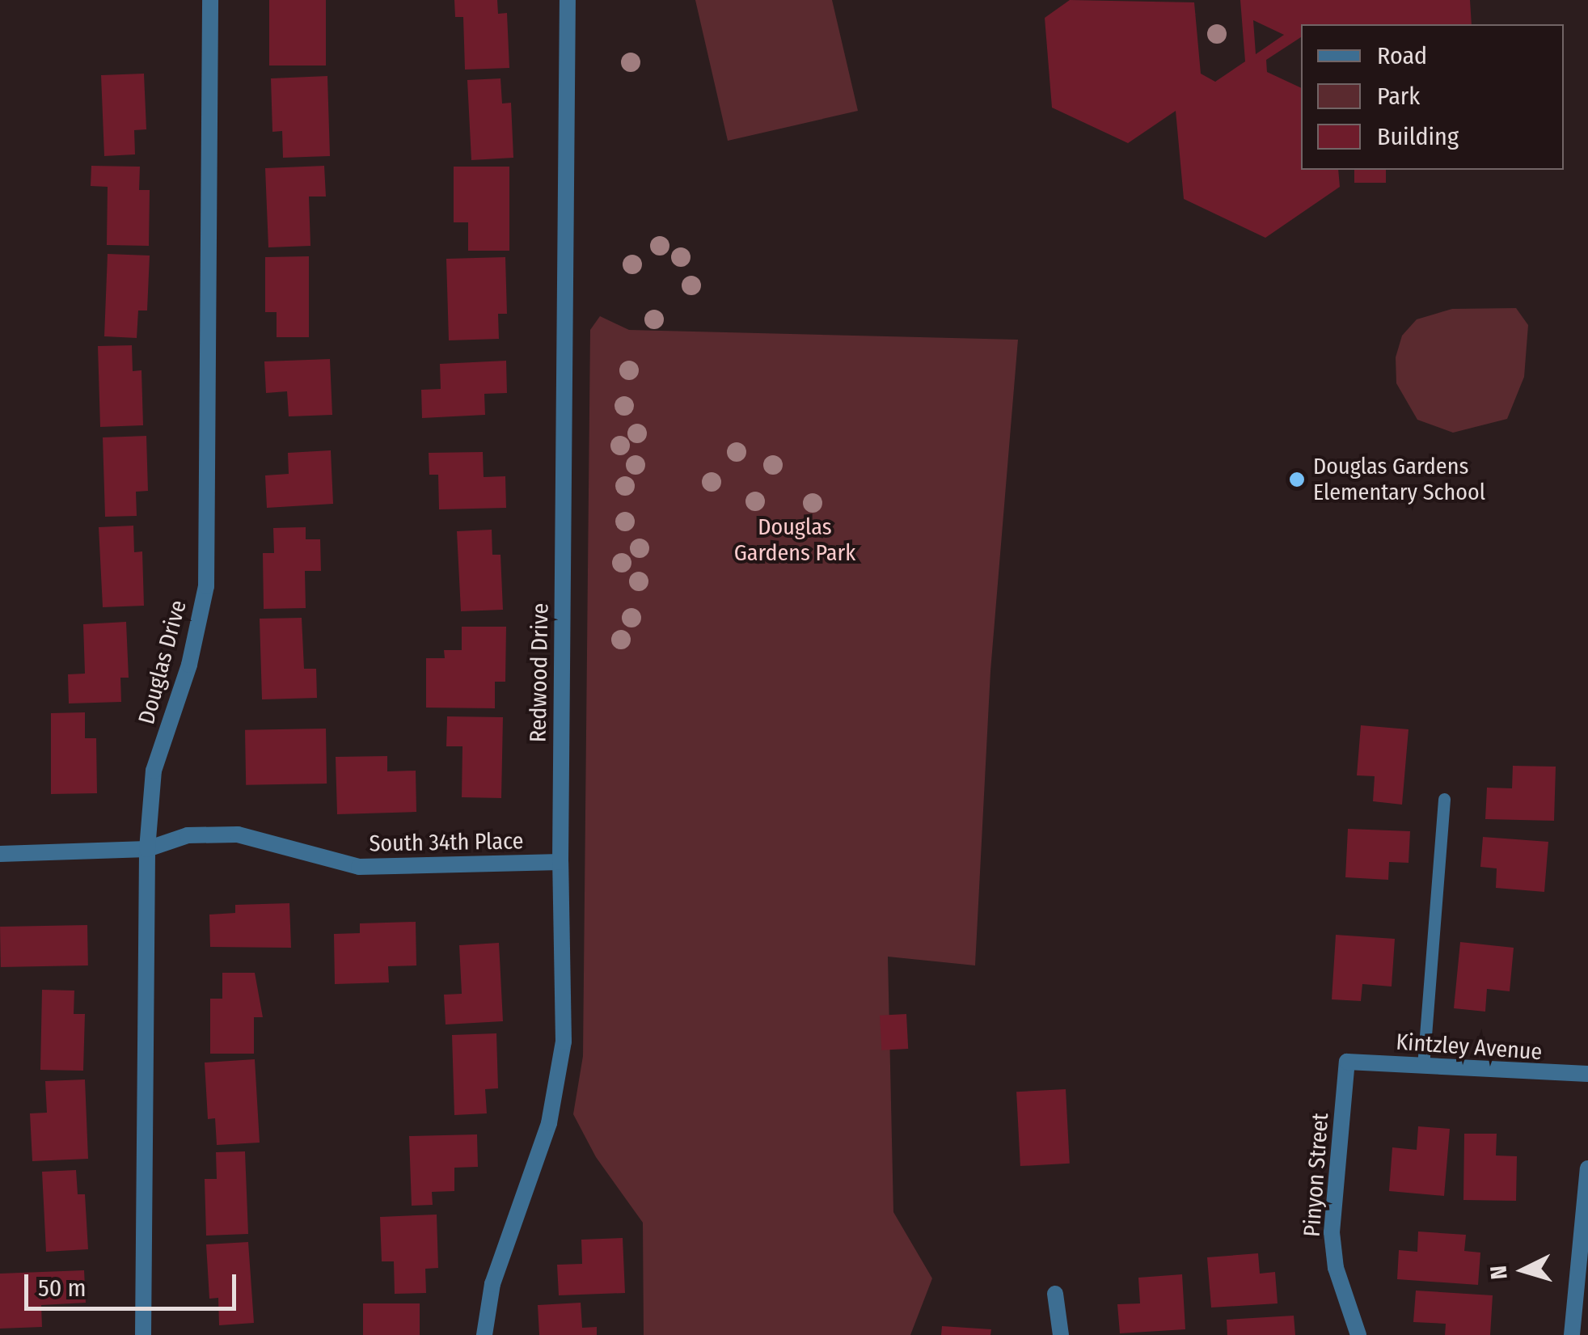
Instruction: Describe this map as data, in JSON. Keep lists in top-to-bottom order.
{
  "streets": {
    "street": [
      "Douglas Drive",
      "Redwood Drive",
      "South 34th Place",
      "Kintzley Avenue",
      "Pinyon Street"
    ]
  },
  "crossings": [
    ["Douglas Drive", "South 34th Place"],
    ["Redwood Drive", "South 34th Place"],
    ["Kintzley Avenue", "Pinyon Street"]
  ],
  "parks": ["Douglas Gardens Park"],
  "places": ["Douglas Gardens Elementary School"],
  "legend": ["Road", "Park", "Building"],
  "scale_bar": "50 m",
  "north": "left"
}
